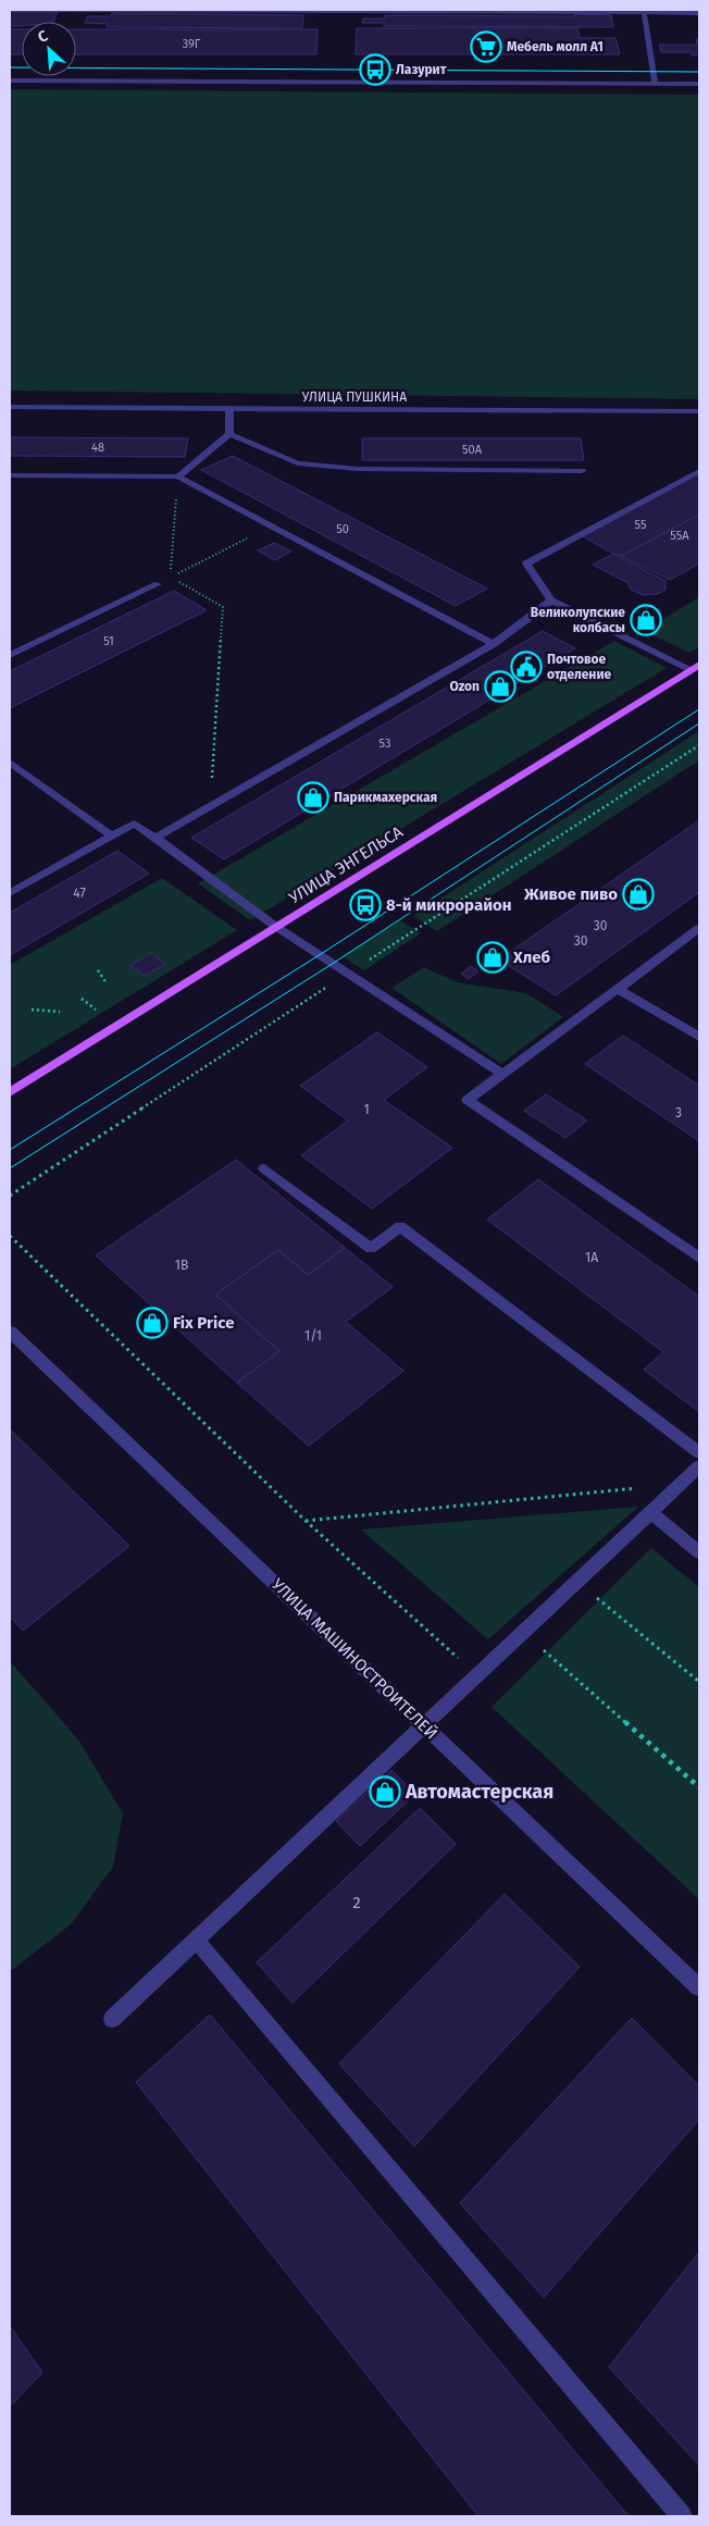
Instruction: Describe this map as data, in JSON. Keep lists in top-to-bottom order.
{
  "streets": {
    "main road": ["УЛИЦА ЭНГЕЛЬСА"],
    "street": ["УЛИЦА ПУШКИНА", "УЛИЦА МАШИНОСТРОИТЕЛЕЙ"]
  },
  "places": {
    "supermarket": ["Мебель молл А1"],
    "bus stop": ["Лазурит", "8-й микрорайон"],
    "shop": [
      "Великолупские колбасы",
      "Ozon",
      "Парикмахерская",
      "Живое пиво",
      "Хлеб",
      "Fix Price",
      "Автомастерская"
    ],
    "public building": ["Почтовое отделение"]
  },
  "house_numbers": [
    "39Г",
    "48",
    "50А",
    "55",
    "50",
    "55А",
    "51",
    "53",
    "47",
    "30",
    "30",
    "1",
    "3",
    "1А",
    "1В",
    "1/1",
    "2"
  ],
  "north": "top left"
}
